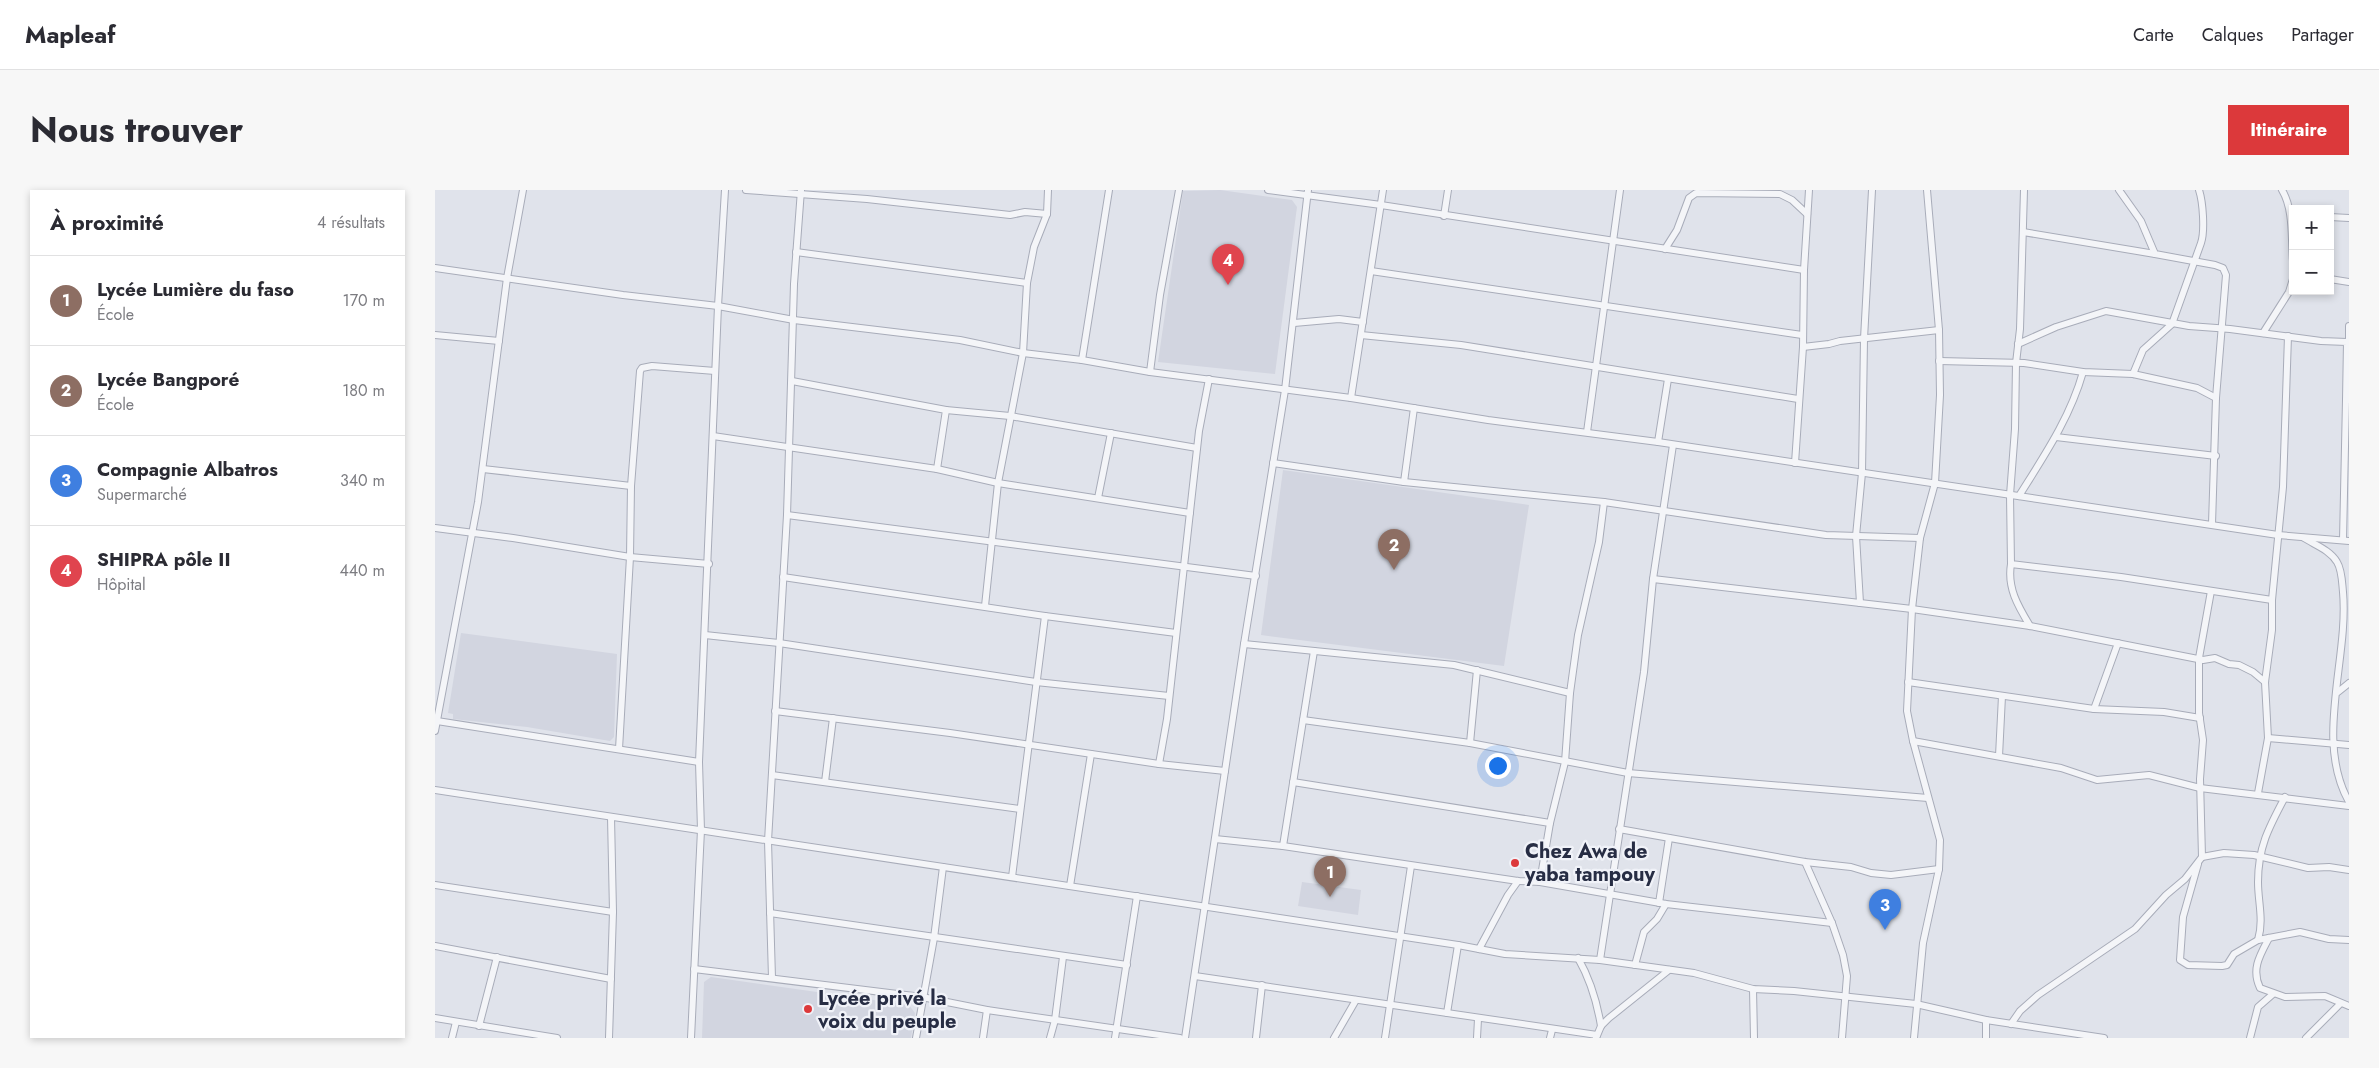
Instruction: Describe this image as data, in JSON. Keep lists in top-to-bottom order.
{
  "places": ["Chez Awa de yaba tampouy", "Lycée privé la voix du peuple"],
  "page": {
    "header": "Mapleaf",
    "nav": ["Carte", "Calques", "Partager"],
    "title": "Nous trouver",
    "buttons": "Itinéraire",
    "heading": ["À proximité", "4 résultats"],
    "map_buttons": ["+", "−"],
    "pins": [
      "4",
      "2",
      "1",
      "3"
    ],
    "list": [
      {
        "mark": "1",
        "name": "Lycée Lumière du faso",
        "note": "École",
        "value": "170 m"
      },
      {
        "mark": "2",
        "name": "Lycée Bangporé",
        "note": "École",
        "value": "180 m"
      },
      {
        "mark": "3",
        "name": "Compagnie Albatros",
        "note": "Supermarché",
        "value": "340 m"
      },
      {
        "mark": "4",
        "name": "SHIPRA pôle II",
        "note": "Hôpital",
        "value": "440 m"
      }
    ]
  }
}
